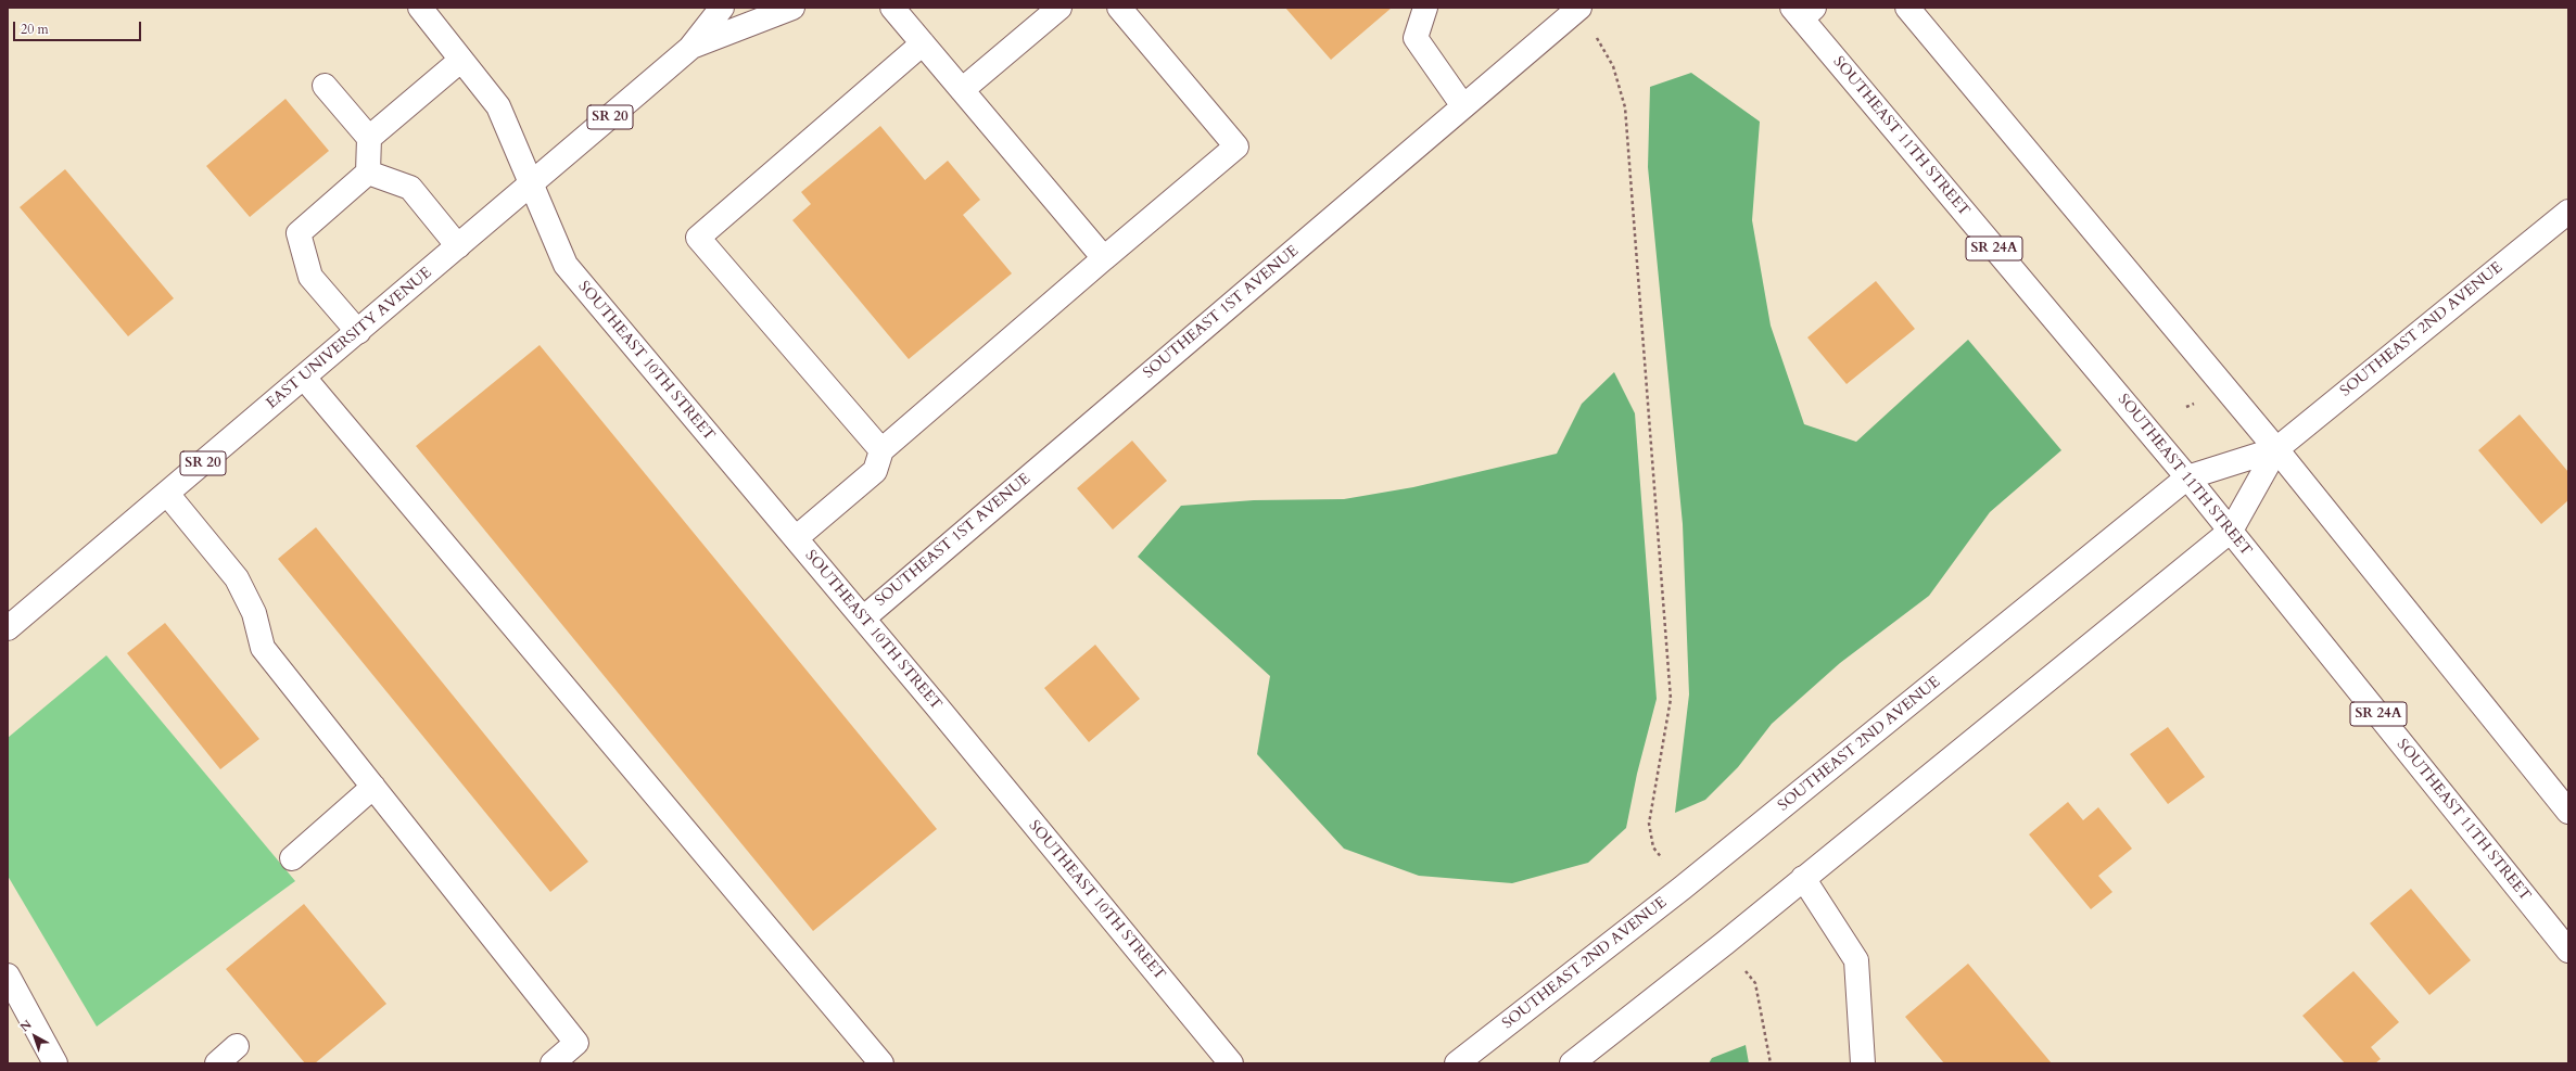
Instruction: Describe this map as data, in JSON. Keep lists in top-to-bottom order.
{
  "streets": {
    "main road": [
      "SR 20",
      "SOUTHEAST 11TH STREET",
      "SR 24A",
      "SOUTHEAST 1ST AVENUE",
      "SOUTHEAST 2ND AVENUE",
      "EAST UNIVERSITY AVENUE",
      "SOUTHEAST 10TH STREET"
    ]
  },
  "crossings": [
    ["SOUTHEAST 11TH STREET", "SOUTHEAST 2ND AVENUE"],
    ["SOUTHEAST 1ST AVENUE", "SOUTHEAST 10TH STREET"],
    ["EAST UNIVERSITY AVENUE", "SOUTHEAST 10TH STREET"]
  ],
  "scale_bar": "20 m",
  "north": "top left"
}
